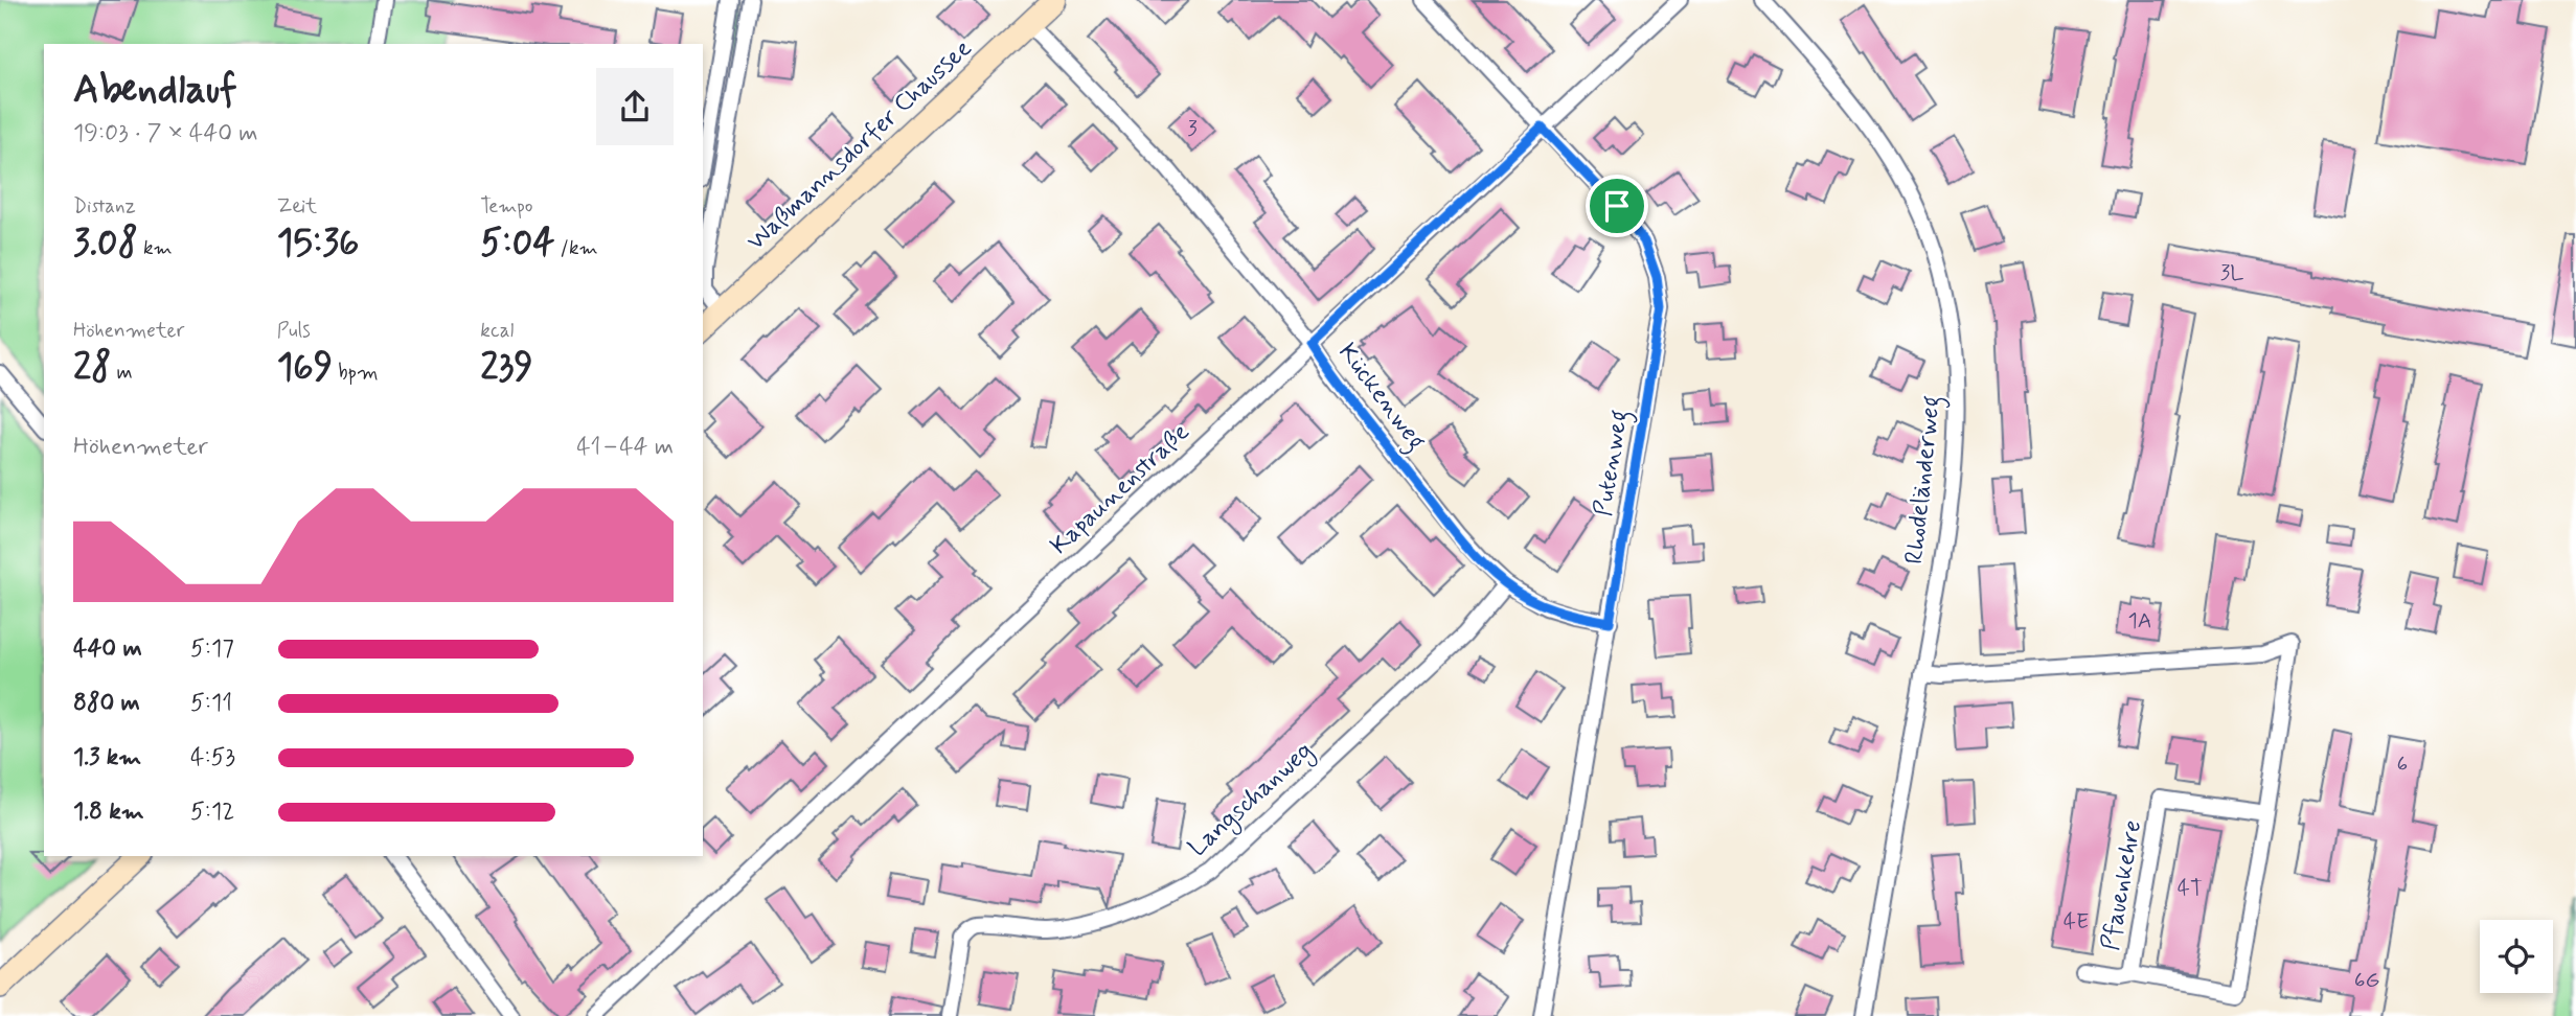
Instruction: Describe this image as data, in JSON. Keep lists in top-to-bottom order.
{
  "streets": {
    "street": [
      "Waßmannsdorfer Chaussee",
      "Kückenweg",
      "Putenweg",
      "Rhodeländerweg",
      "Kapaunenstraße",
      "Langschanweg",
      "Pfauenkehre"
    ]
  },
  "crossings": [
    ["Waßmannsdorfer Chaussee", "Kückenweg"],
    ["Kückenweg", "Putenweg"],
    ["Kückenweg", "Kapaunenstraße"],
    ["Kückenweg", "Langschanweg"],
    ["Putenweg", "Kapaunenstraße"],
    ["Rhodeländerweg", "Pfauenkehre"]
  ],
  "house_numbers": [
    "3",
    "3L",
    "1A",
    "6",
    "4T",
    "4E",
    "6G"
  ],
  "page": {
    "heading": ["Abendlauf", "19:03 · 7 × 440 m"],
    "stats": [
      ["Distanz", "3.08 km"],
      ["Zeit", "15:36"],
      ["Tempo", "5:04 /km"],
      ["Höhenmeter", "28 m"],
      ["Puls", "169 bpm"],
      ["kcal", "239"]
    ],
    "chart": ["Höhenmeter", "41–44 m"],
    "list": [
      {
        "name": "440 m",
        "note": "5:17"
      },
      {
        "name": "880 m",
        "note": "5:11"
      },
      {
        "name": "1.3 km",
        "note": "4:53"
      },
      {
        "name": "1.8 km",
        "note": "5:12"
      }
    ]
  }
}
